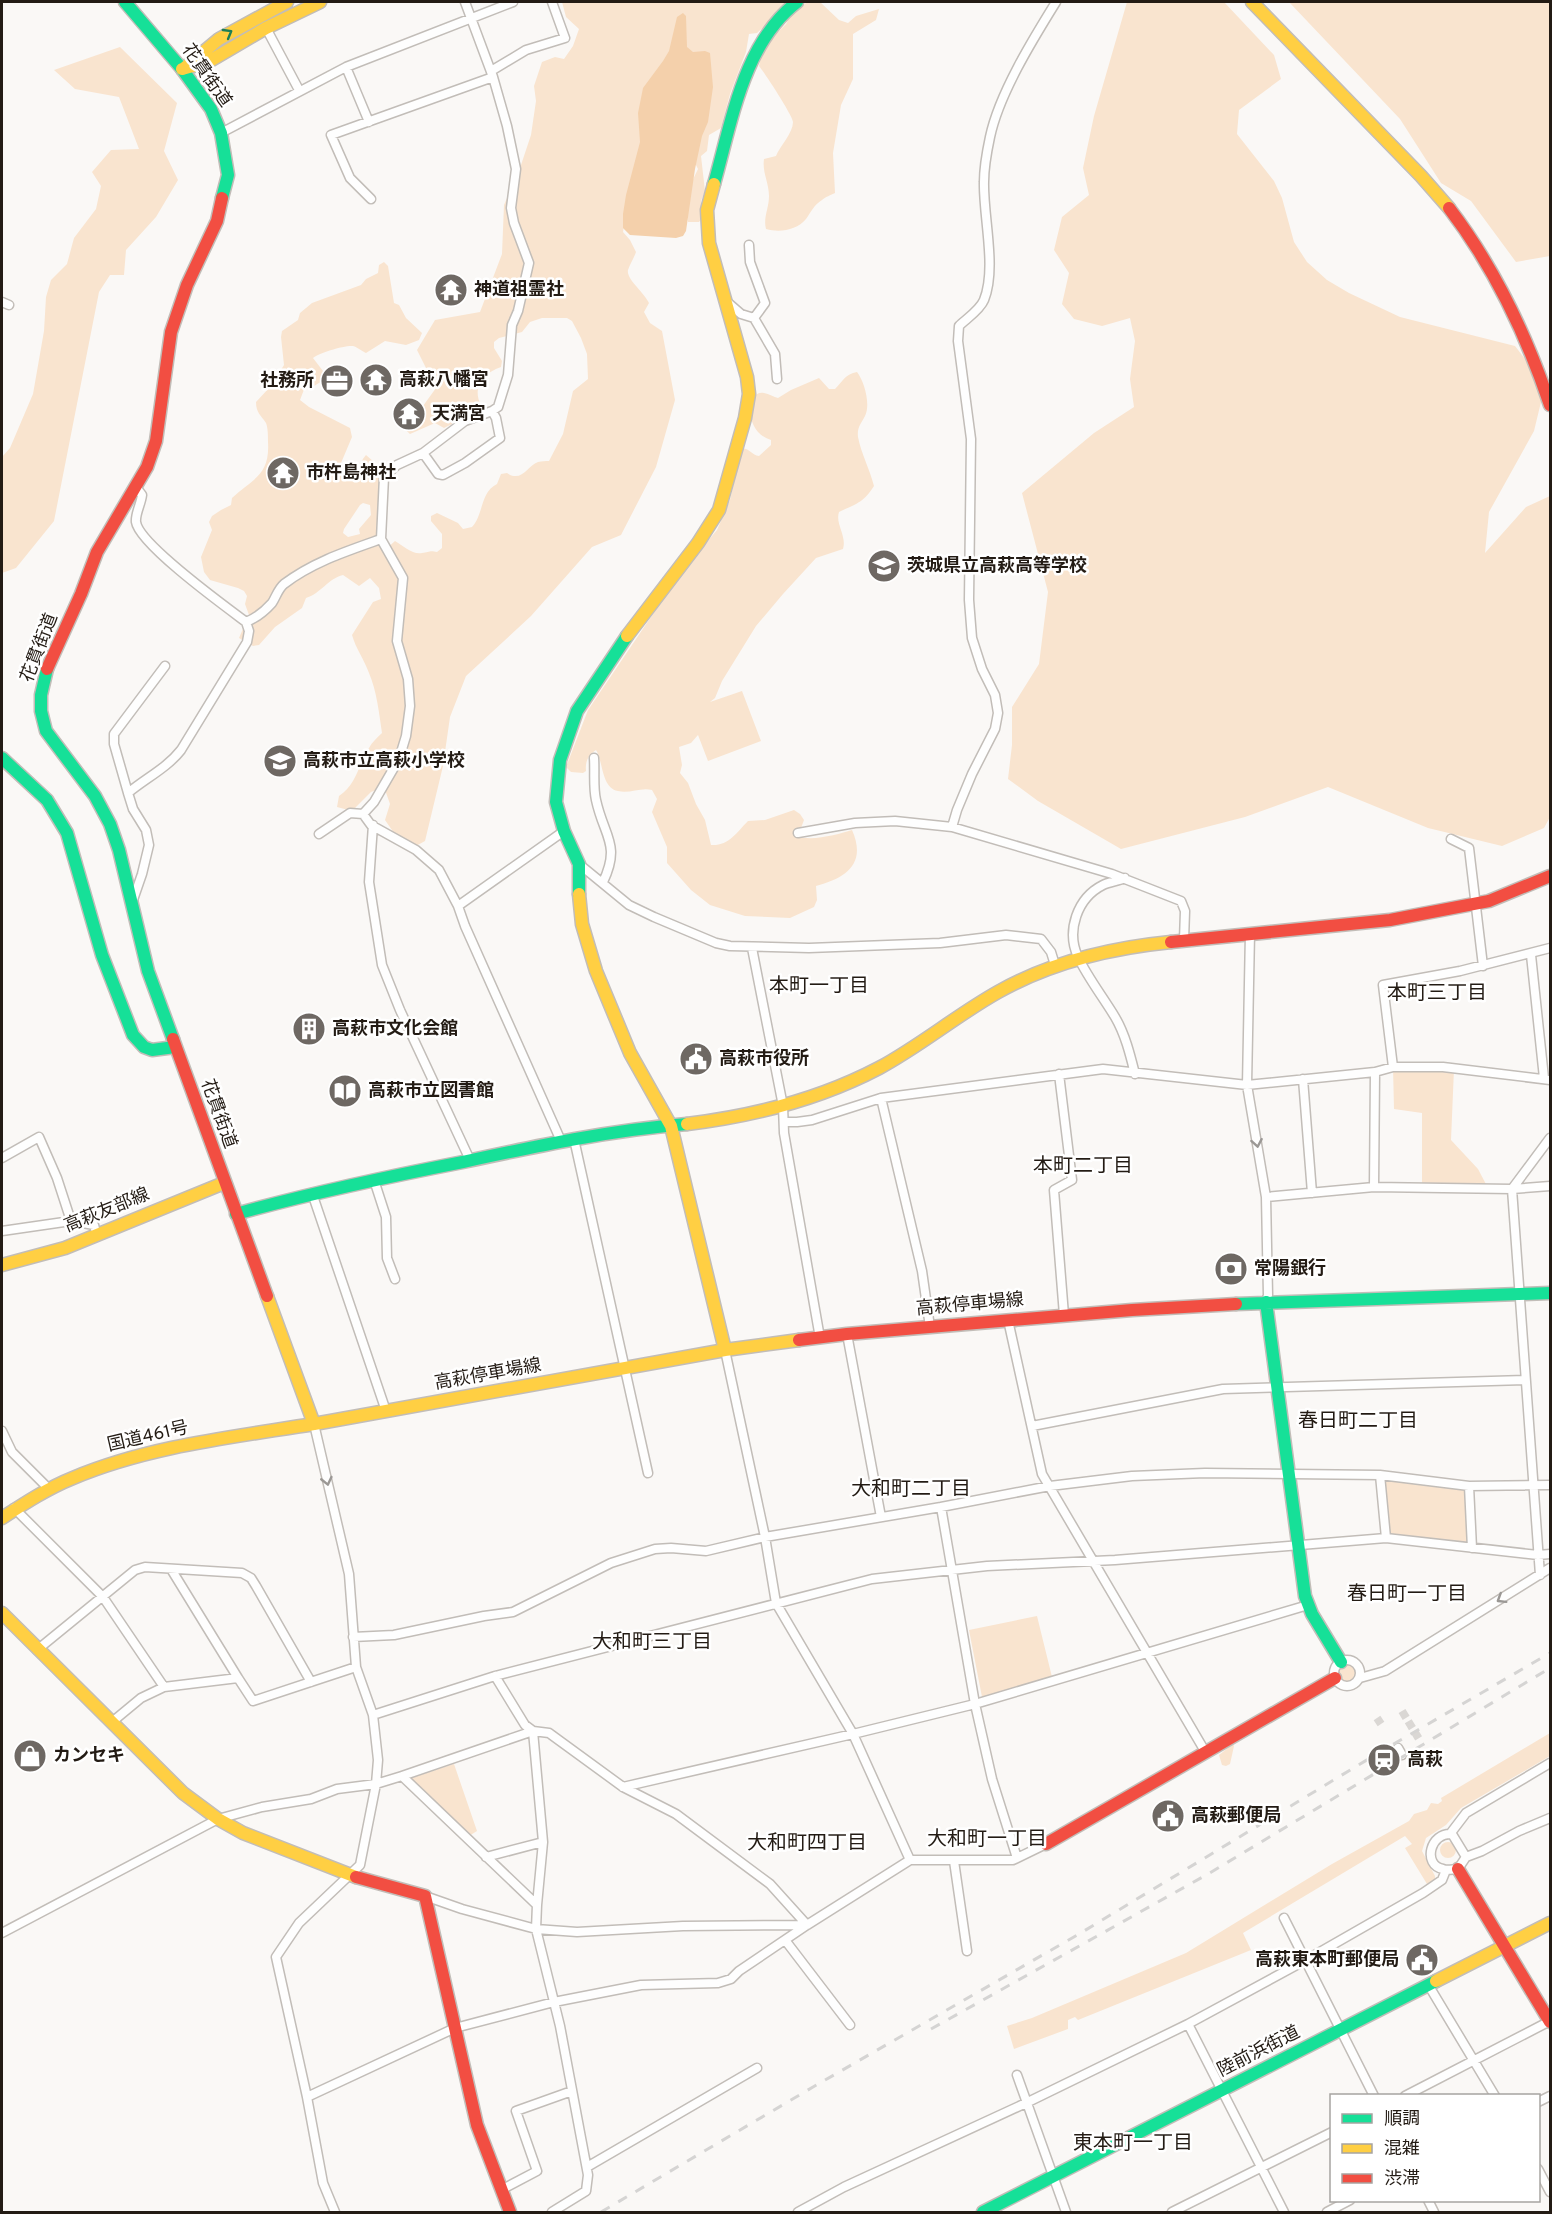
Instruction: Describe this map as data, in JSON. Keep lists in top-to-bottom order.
{
  "streets": {
    "main road": [
      "花貫街道",
      "高萩友部線",
      "高萩停車場線",
      "国道461号",
      "陸前浜街道"
    ]
  },
  "crossings": [
    ["花貫街道", "高萩友部線"],
    ["花貫街道", "高萩停車場線"],
    ["花貫街道", "国道461号"],
    ["高萩停車場線", "国道461号"]
  ],
  "districts": [
    "本町一丁目",
    "本町三丁目",
    "本町二丁目",
    "春日町二丁目",
    "大和町二丁目",
    "春日町一丁目",
    "大和町三丁目",
    "大和町一丁目",
    "大和町四丁目",
    "東本町一丁目"
  ],
  "places": {
    "temple": [
      "神道祖霊社",
      "高萩八幡宮",
      "天満宮",
      "市杵島神社"
    ],
    "office": ["社務所"],
    "school or university": ["茨城県立高萩高等学校", "高萩市立高萩小学校"],
    "building": ["高萩市文化会館"],
    "public building": ["高萩市役所", "高萩郵便局", "高萩東本町郵便局"],
    "library": ["高萩市立図書館"],
    "bank": ["常陽銀行"],
    "shop": ["カンセキ"],
    "station": ["高萩"]
  },
  "legend": ["順調", "混雑", "渋滞"]
}
